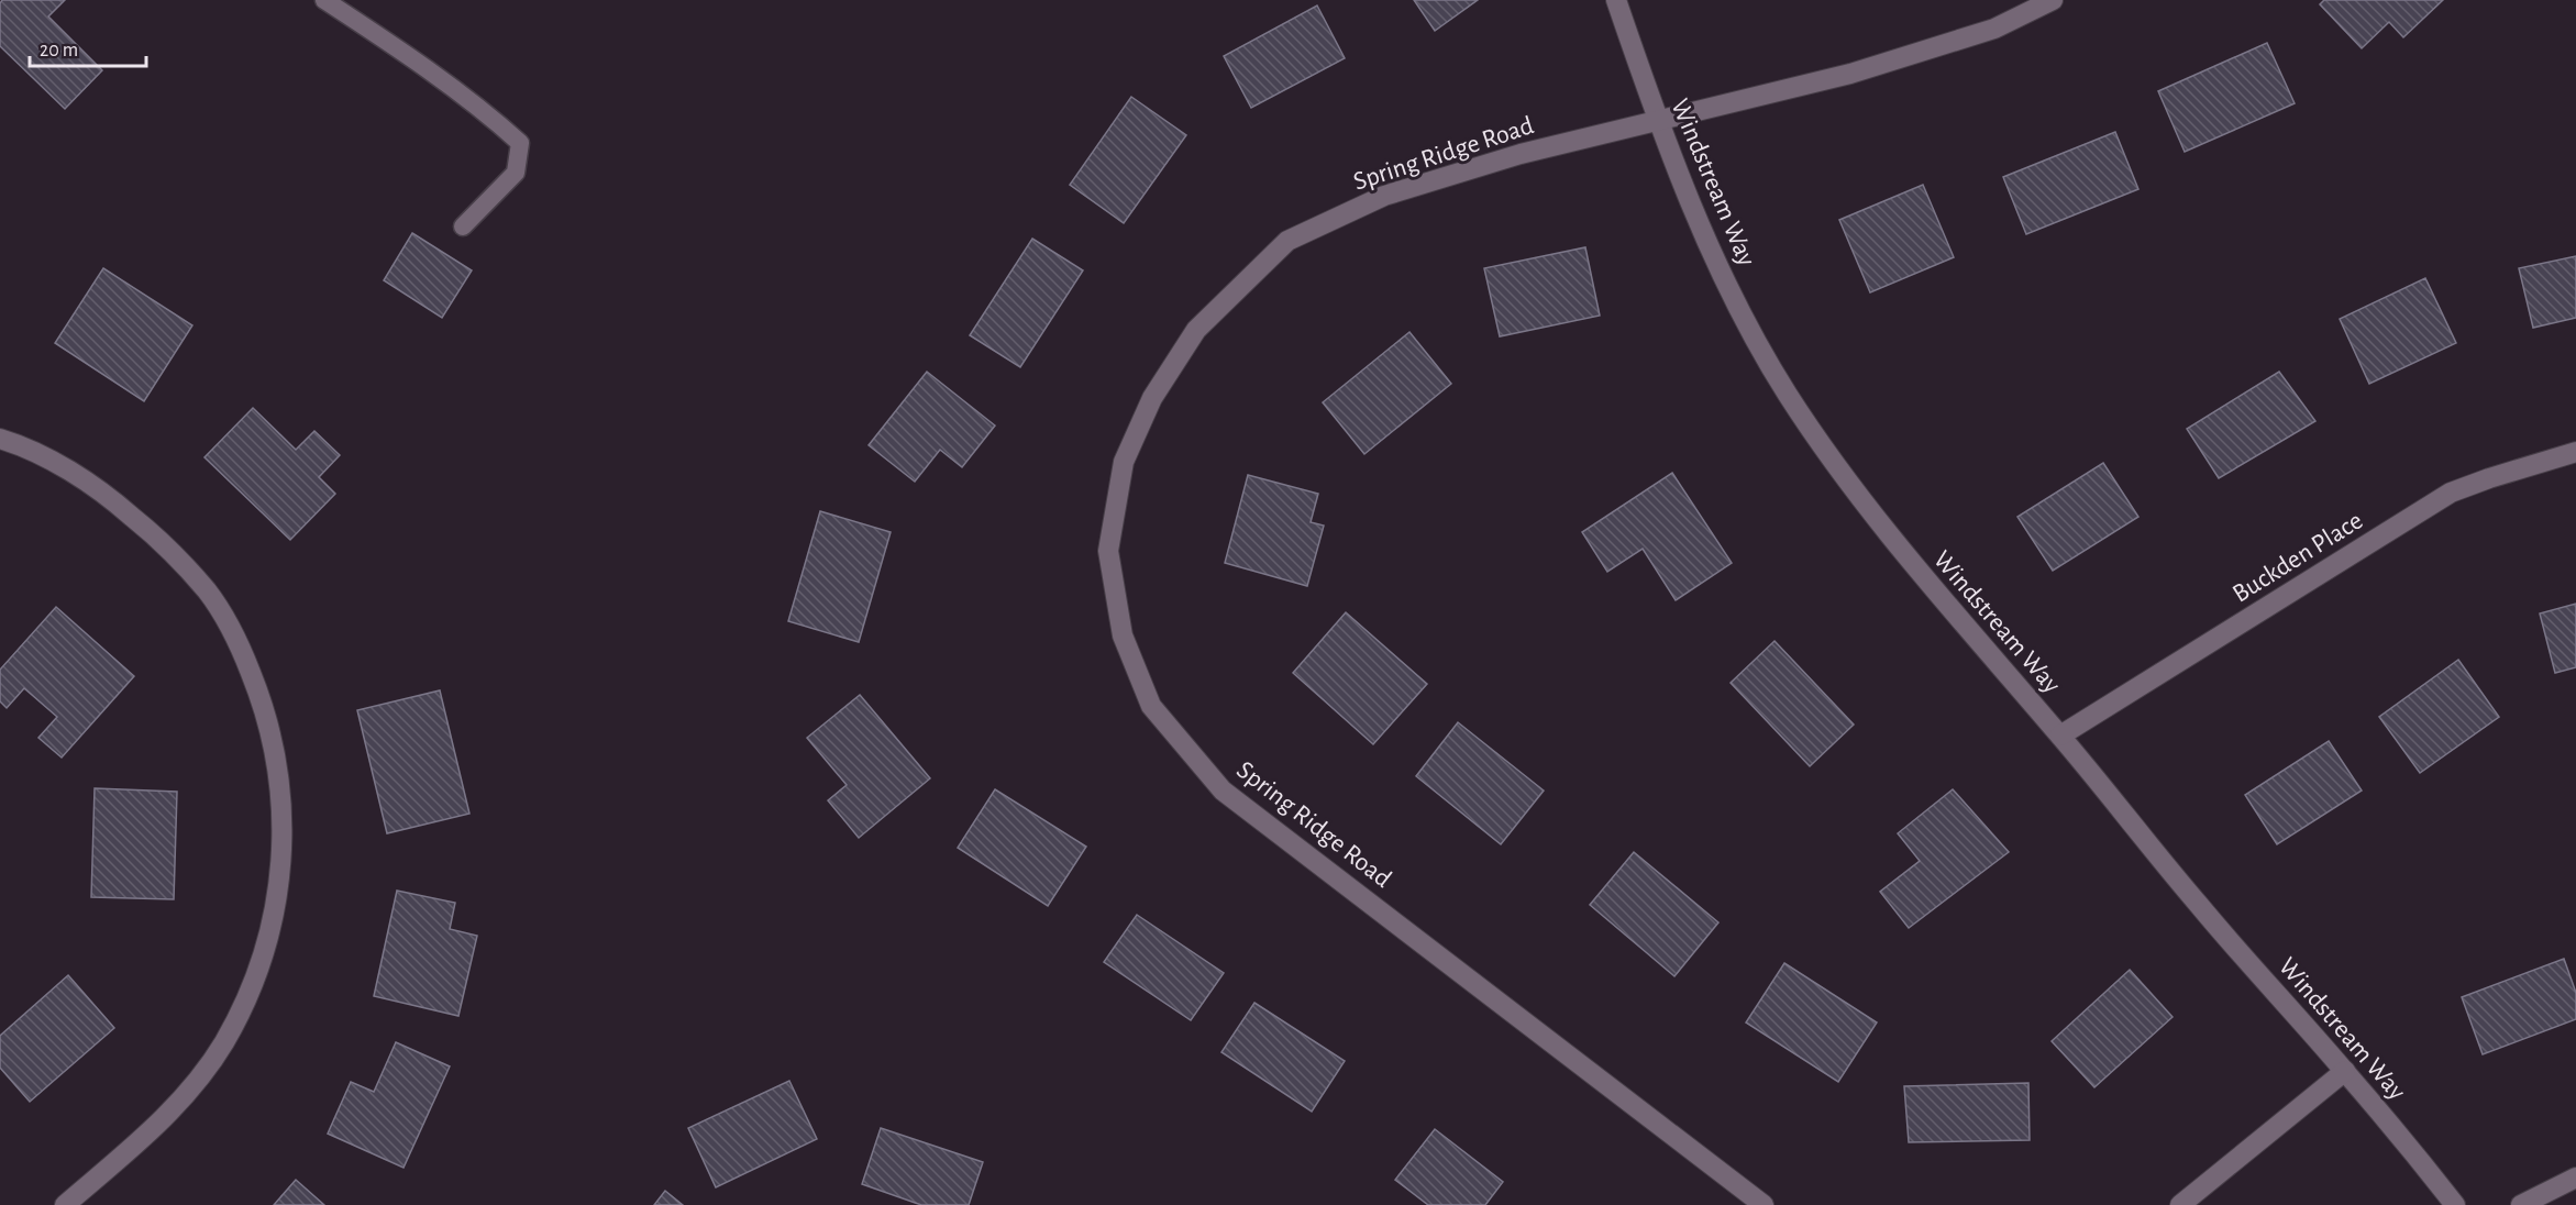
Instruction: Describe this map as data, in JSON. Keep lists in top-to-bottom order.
{
  "streets": {
    "street": ["Spring Ridge Road", "Windstream Way", "Buckden Place"]
  },
  "crossings": [
    ["Spring Ridge Road", "Windstream Way"],
    ["Windstream Way", "Buckden Place"]
  ],
  "scale_bar": "20 m"
}
